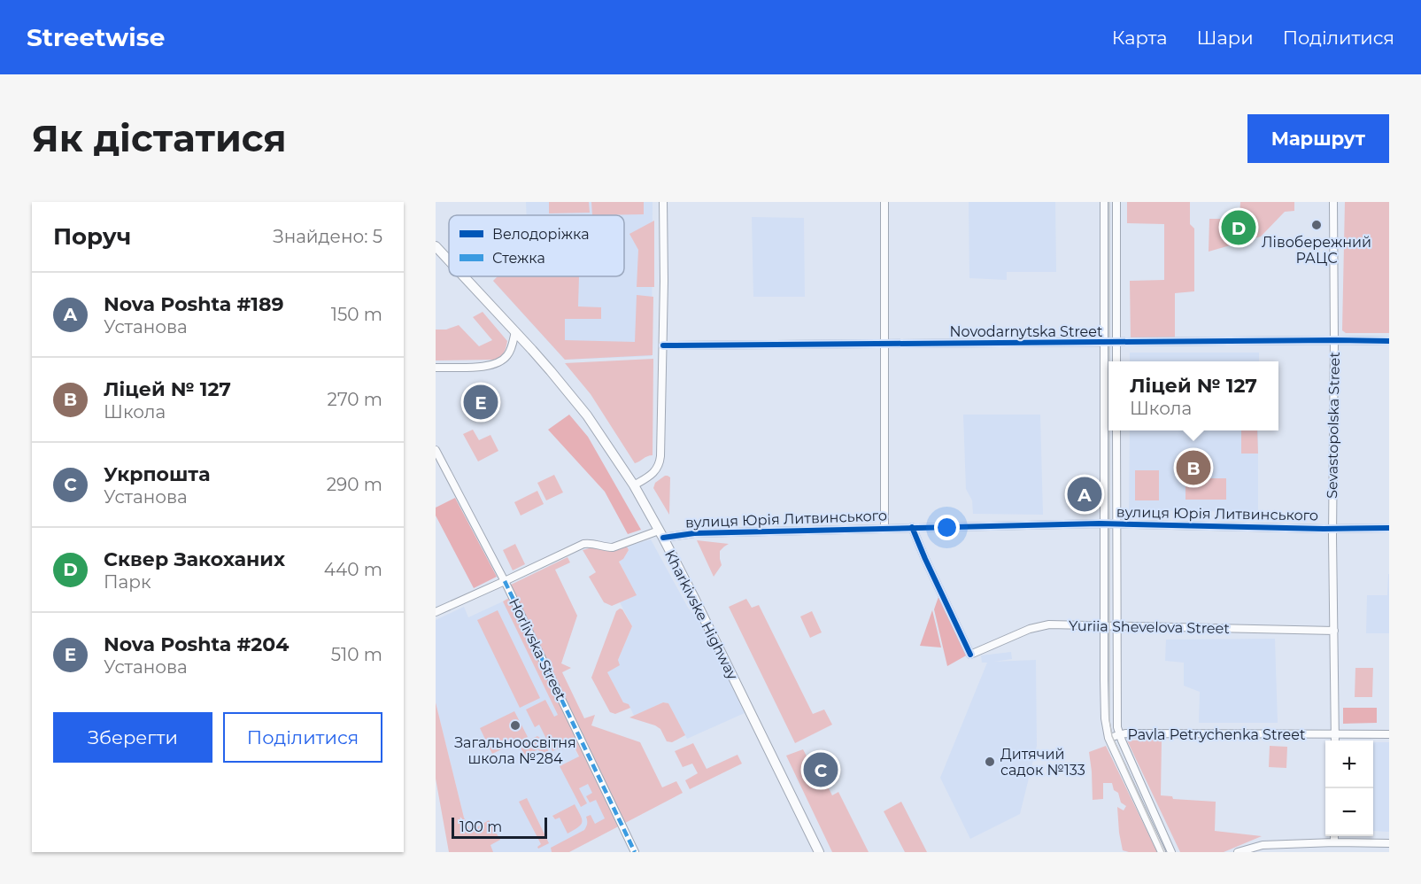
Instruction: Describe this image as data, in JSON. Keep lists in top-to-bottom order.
{
  "streets": {
    "main road": ["Kharkivske Highway"],
    "street": [
      "Novodarnytska Street",
      "Sevastopolska Street",
      "вулиця Юрія Литвинського",
      "Yuriia Shevelova Street",
      "Horlivska Street",
      "Pavla Petrychenka Street"
    ]
  },
  "crossings": [
    ["Novodarnytska Street", "Sevastopolska Street"],
    ["Sevastopolska Street", "вулиця Юрія Литвинського"],
    ["Sevastopolska Street", "Yuriia Shevelova Street"],
    ["Sevastopolska Street", "Pavla Petrychenka Street"],
    ["вулиця Юрія Литвинського", "Kharkivske Highway"],
    ["вулиця Юрія Литвинського", "Yuriia Shevelova Street"],
    ["вулиця Юрія Литвинського", "Horlivska Street"]
  ],
  "places": ["Лівобережний РАЦС", "Загальноосвітня школа №284", "Дитячий садок №133"],
  "legend": ["Велодоріжка", "Стежка"],
  "scale_bar": "100 m",
  "page": {
    "header": "Streetwise",
    "nav": ["Карта", "Шари", "Поділитися"],
    "buttons": [
      "Маршрут",
      ["Зберегти", "Поділитися"]
    ],
    "title": "Як дістатися",
    "heading": ["Поруч", "Знайдено: 5"],
    "pins": [
      "D",
      "E",
      "B",
      "A",
      "C"
    ],
    "list": [
      {
        "mark": "A",
        "name": "Nova Poshta #189",
        "note": "Установа",
        "value": "150 m"
      },
      {
        "mark": "B",
        "name": "Ліцей № 127",
        "note": "Школа",
        "value": "270 m"
      },
      {
        "mark": "C",
        "name": "Укрпошта",
        "note": "Установа",
        "value": "290 m"
      },
      {
        "mark": "D",
        "name": "Сквер Закоханих",
        "note": "Парк",
        "value": "440 m"
      },
      {
        "mark": "E",
        "name": "Nova Poshta #204",
        "note": "Установа",
        "value": "510 m"
      }
    ],
    "popup": ["Ліцей № 127", "Школа"],
    "map_buttons": ["+", "−"],
    "scale": "100 m"
  }
}
